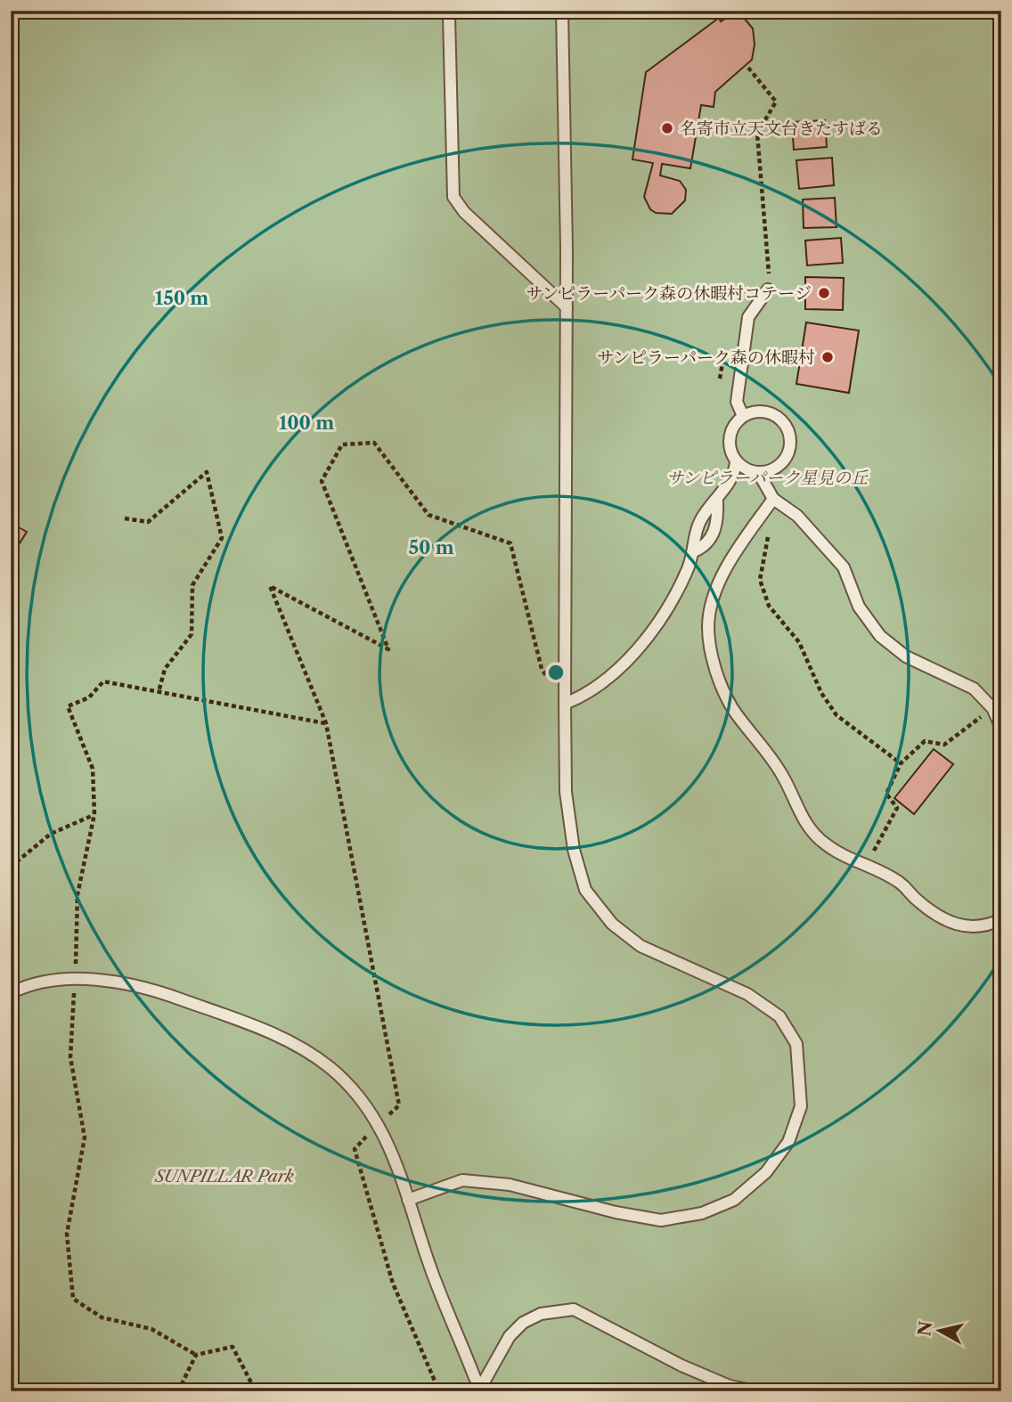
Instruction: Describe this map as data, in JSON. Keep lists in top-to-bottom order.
{
  "parks": ["サンピラーパーク星見の丘", "SUNPILLAR Park"],
  "places": ["名寄市立天文台きたすばる", "サンピラーパーク森の休暇村コテージ", "サンピラーパーク森の休暇村"],
  "north": "left",
  "rings": ["150 m", "100 m", "50 m"]
}
